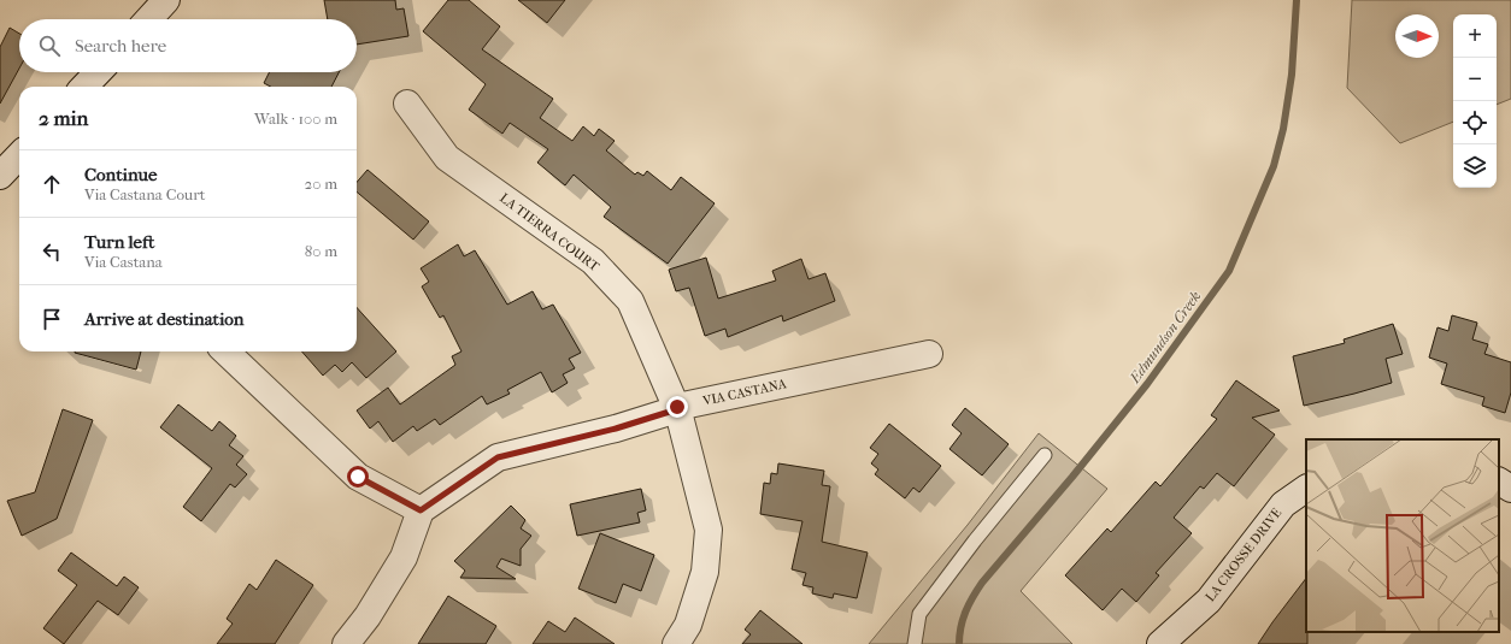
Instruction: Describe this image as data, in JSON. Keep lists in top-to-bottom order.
{
  "streets": {
    "street": ["LA TIERRA COURT", "VIA CASTANA", "LA CROSSE DRIVE"]
  },
  "crossings": [
    ["LA TIERRA COURT", "VIA CASTANA"]
  ],
  "water": ["Edmundson Creek"],
  "north": "right",
  "page": {
    "map_buttons": ["+", "−"],
    "search": "Search here",
    "heading": ["2 min", "Walk · 100 m"],
    "list": [
      ["Continue", "Via Castana Court", "20 m"],
      ["Turn left", "Via Castana", "80 m"],
      "Arrive at destination"
    ]
  }
}
